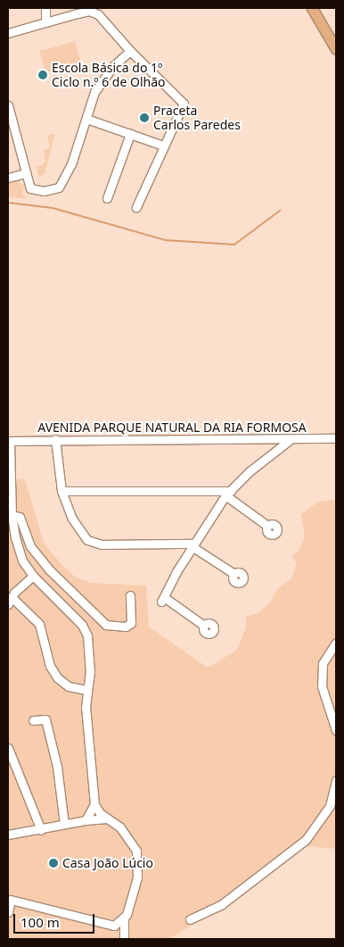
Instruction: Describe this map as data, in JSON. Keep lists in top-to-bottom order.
{
  "streets": {
    "street": ["AVENIDA PARQUE NATURAL DA RIA FORMOSA"]
  },
  "places": ["Escola Básica do 1º Ciclo n.º 6 de Olhão", "Praceta Carlos Paredes", "Casa João Lúcio"],
  "scale_bar": "100 m"
}
